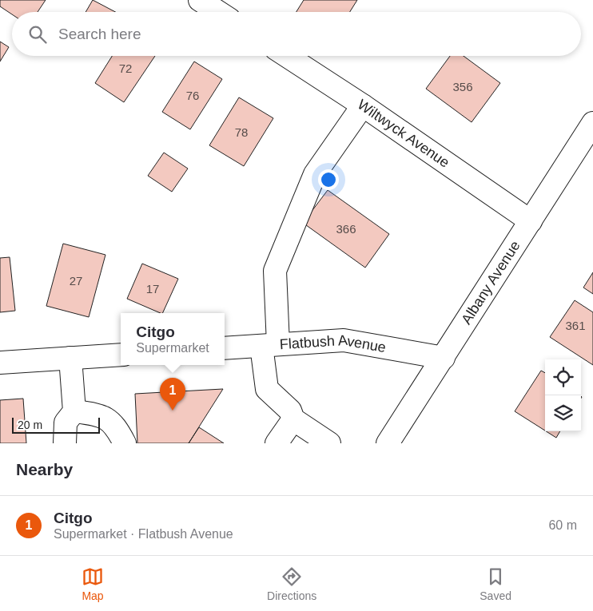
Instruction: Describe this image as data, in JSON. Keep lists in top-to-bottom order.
{
  "streets": {
    "main road": ["Wiltwyck Avenue", "Albany Avenue", "Flatbush Avenue"]
  },
  "crossings": [
    ["Wiltwyck Avenue", "Albany Avenue"],
    ["Albany Avenue", "Flatbush Avenue"]
  ],
  "house_numbers": [
    "72",
    "356",
    "76",
    "78",
    "366",
    "27",
    "17",
    "361"
  ],
  "scale_bar": "20 m",
  "page": {
    "search": "Search here",
    "popup": ["Citgo", "Supermarket"],
    "pins": "1",
    "scale": "20 m",
    "heading": "Nearby",
    "list": [
      {
        "mark": "1",
        "name": "Citgo",
        "note": "Supermarket · Flatbush Avenue",
        "value": "60 m"
      }
    ],
    "nav": ["Map", "Directions", "Saved"]
  }
}
